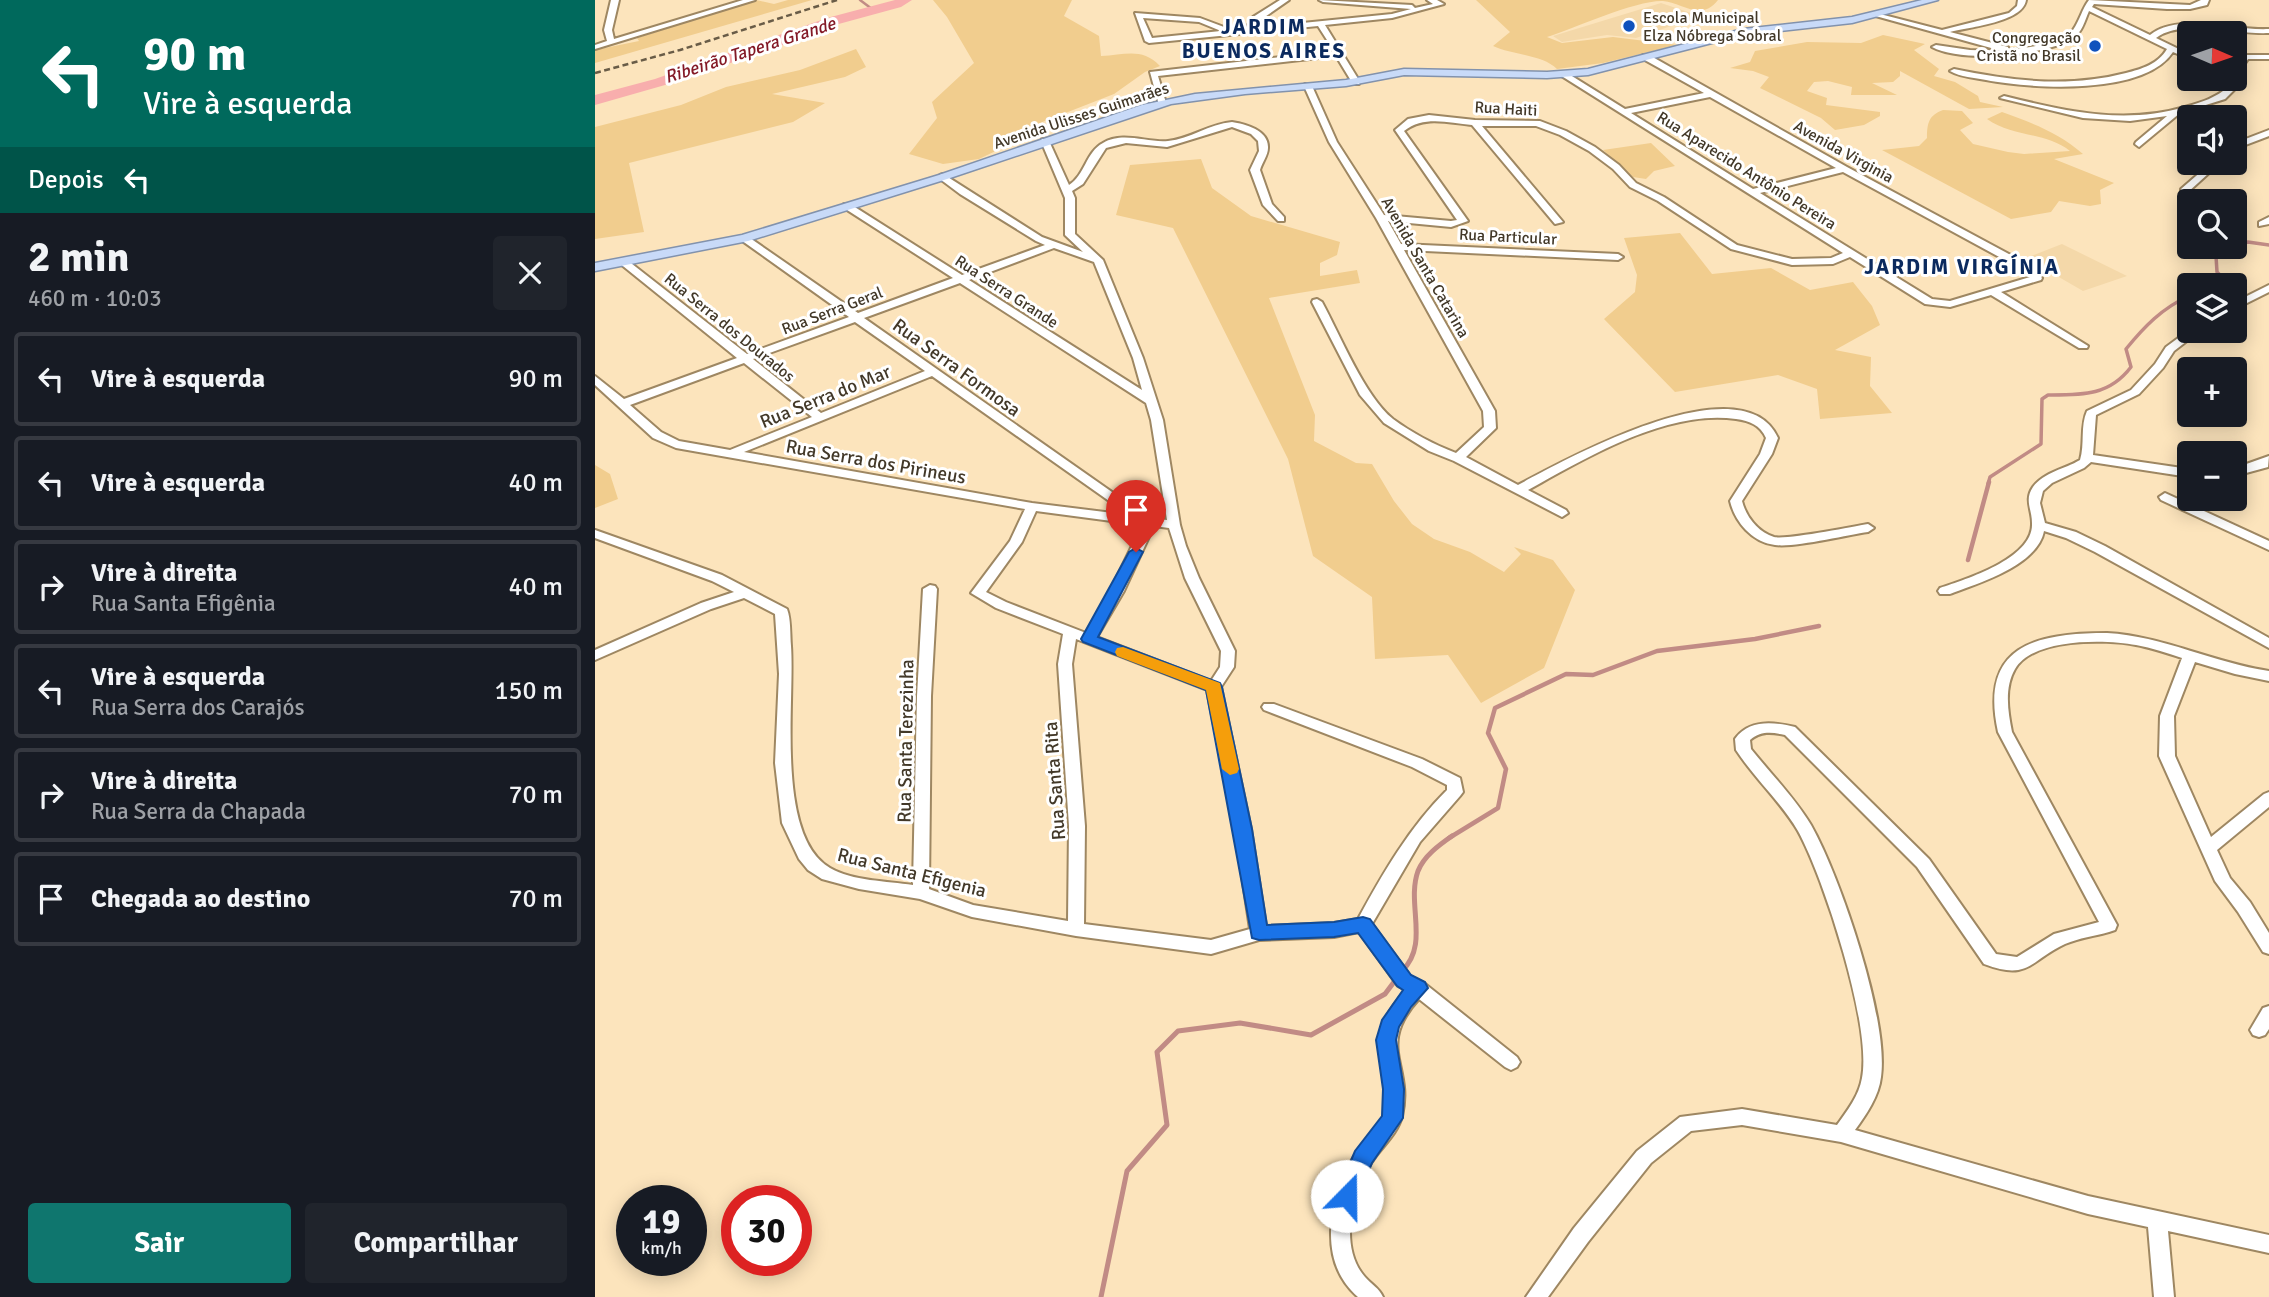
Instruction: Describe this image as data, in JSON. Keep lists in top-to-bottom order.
{
  "streets": {
    "main road": ["Avenida Ulisses Guimarães"],
    "street": [
      "Rua Haiti",
      "Avenida Virginia",
      "Rua Aparecido Antônio Pereira",
      "Rua Particular",
      "Avenida Santa Catarina",
      "Rua Serra Grande",
      "Rua Serra Geral",
      "Rua Serra dos Dourados",
      "Rua Serra Formosa",
      "Rua Serra do Mar",
      "Rua Serra dos Pirineus",
      "Rua Santa Terezinha",
      "Rua Santa Rita",
      "Rua Santa Efigenia"
    ]
  },
  "crossings": [
    ["Rua Haiti", "Rua Aparecido Antônio Pereira"],
    ["Rua Haiti", "Avenida Santa Catarina"],
    ["Avenida Ulisses Guimarães", "Avenida Virginia"],
    ["Avenida Ulisses Guimarães", "Rua Aparecido Antônio Pereira"],
    ["Avenida Ulisses Guimarães", "Avenida Santa Catarina"],
    ["Avenida Ulisses Guimarães", "Rua Serra Grande"],
    ["Avenida Ulisses Guimarães", "Rua Serra dos Dourados"],
    ["Avenida Ulisses Guimarães", "Rua Serra Formosa"],
    ["Avenida Virginia", "Rua Aparecido Antônio Pereira"],
    ["Rua Particular", "Avenida Santa Catarina"],
    ["Rua Serra Grande", "Rua Serra Geral"],
    ["Rua Serra Geral", "Rua Serra dos Dourados"],
    ["Rua Serra Geral", "Rua Serra Formosa"],
    ["Rua Serra Geral", "Rua Serra dos Pirineus"],
    ["Rua Serra dos Dourados", "Rua Serra do Mar"],
    ["Rua Serra Formosa", "Rua Serra do Mar"],
    ["Rua Serra Formosa", "Rua Serra dos Pirineus"],
    ["Rua Serra do Mar", "Rua Serra dos Pirineus"],
    ["Rua Santa Terezinha", "Rua Santa Efigenia"],
    ["Rua Santa Rita", "Rua Santa Efigenia"]
  ],
  "districts": ["JARDIM BUENOS AIRES", "JARDIM VIRGÍNIA"],
  "water": ["Ribeirão Tapera Grande"],
  "places": ["Escola Municipal Elza Nóbrega Sobral", "Congregação Cristã no Brasil"],
  "north": "right",
  "page": {
    "turn": ["90 m", "Vire à esquerda"],
    "map_buttons": ["+", "−"],
    "then": "Depois",
    "heading": ["2 min", "460 m · 10:03"],
    "list": [
      {
        "name": "Vire à esquerda",
        "value": "90 m"
      },
      {
        "name": "Vire à esquerda",
        "value": "40 m"
      },
      {
        "name": "Vire à direita",
        "note": "Rua Santa Efigênia",
        "value": "40 m"
      },
      {
        "name": "Vire à esquerda",
        "note": "Rua Serra dos Carajós",
        "value": "150 m"
      },
      {
        "name": "Vire à direita",
        "note": "Rua Serra da Chapada",
        "value": "70 m"
      },
      {
        "name": "Chegada ao destino",
        "value": "70 m"
      }
    ],
    "speed": "19 km/h",
    "limit": "30",
    "buttons": ["Sair", "Compartilhar"]
  }
}
